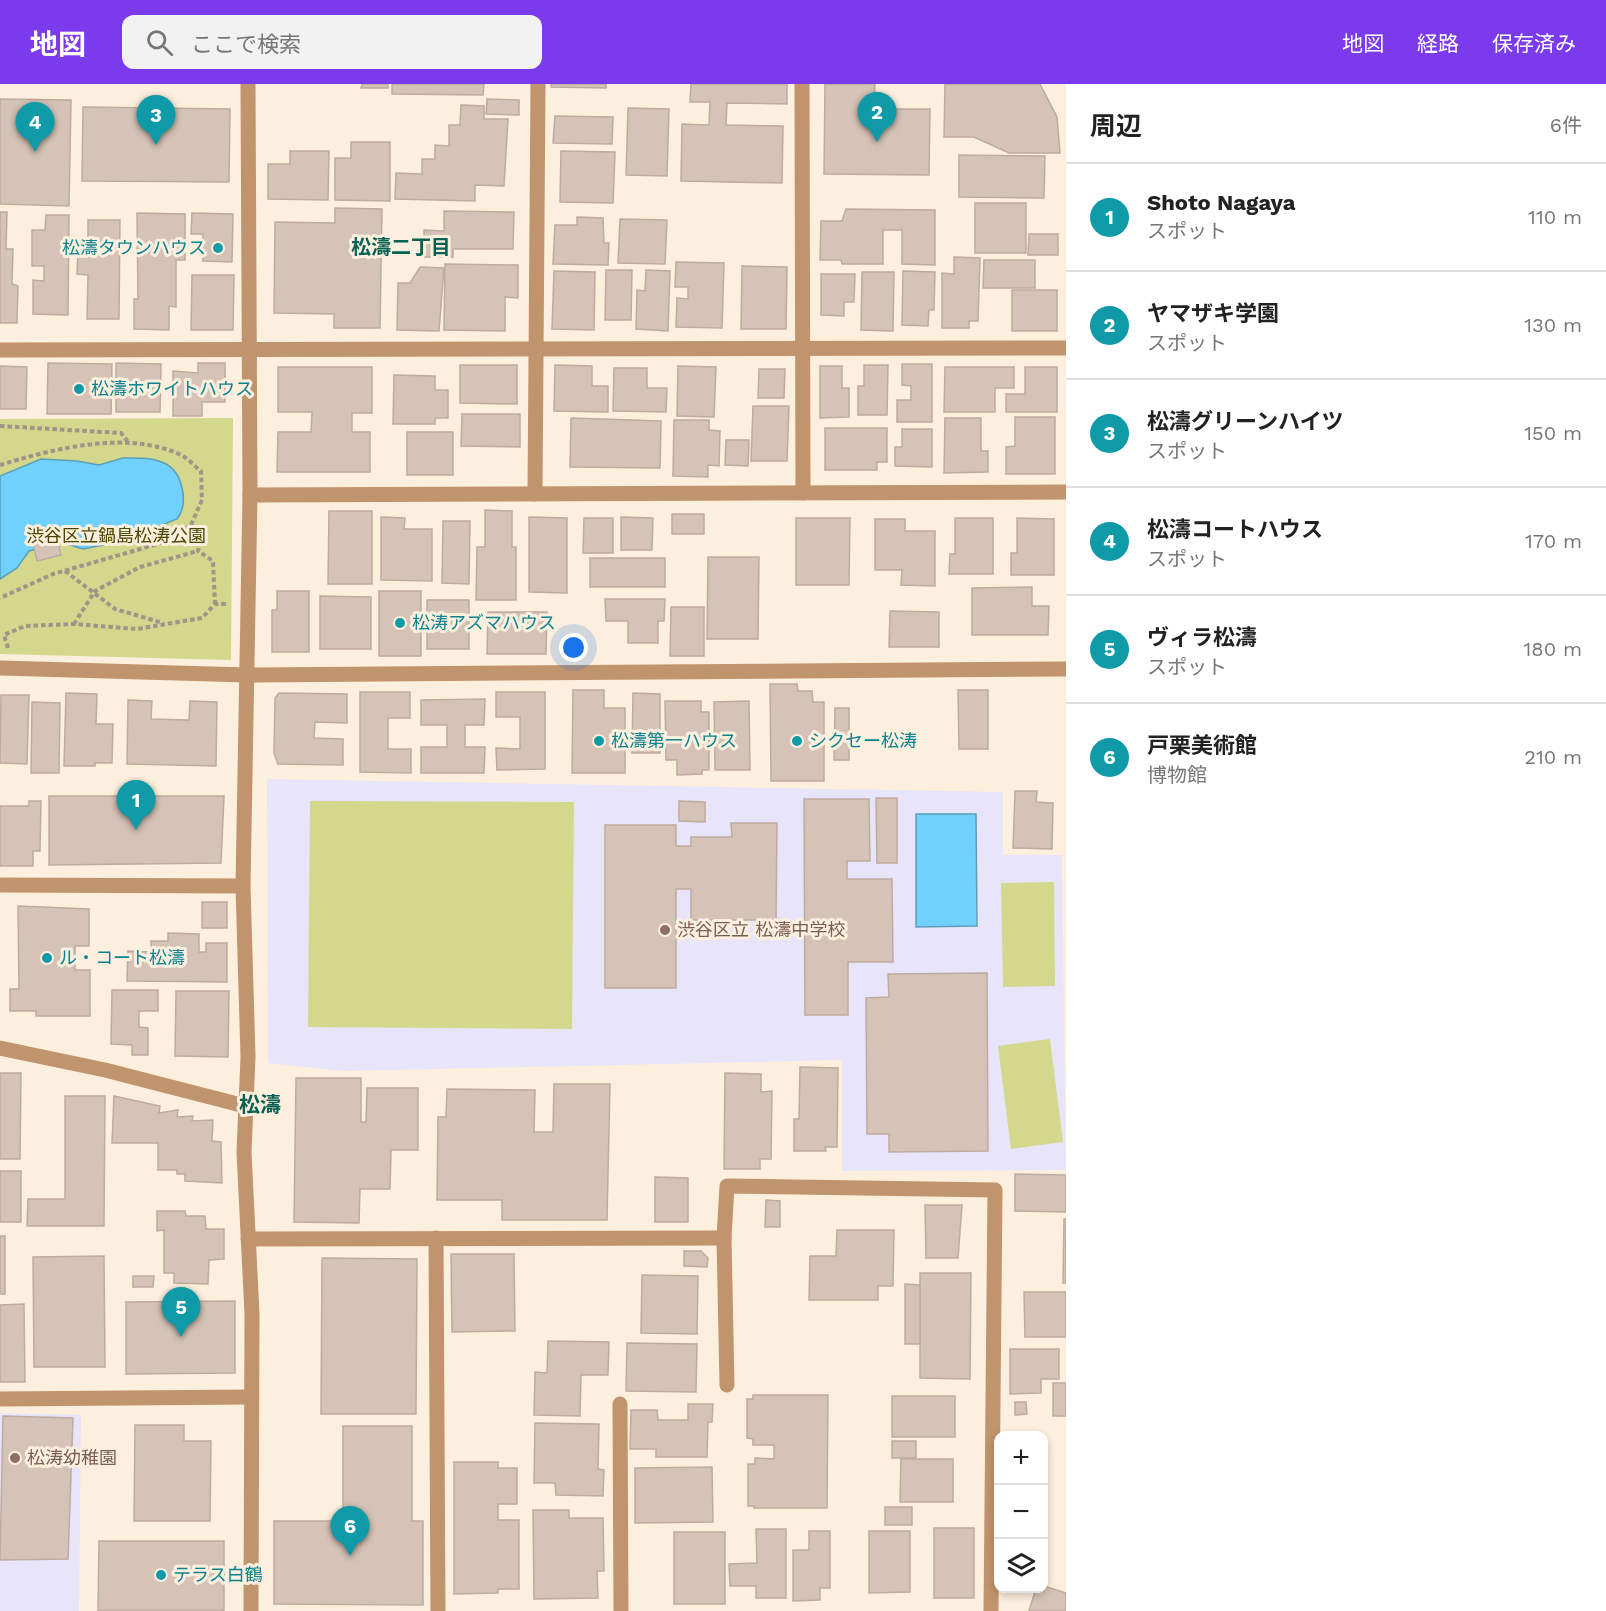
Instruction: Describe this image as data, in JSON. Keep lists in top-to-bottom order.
{
  "districts": ["松濤二丁目", "松濤"],
  "parks": ["渋谷区立鍋島松涛公園"],
  "places": [
    "松濤タウンハウス",
    "松濤ホワイトハウス",
    "松涛アズマハウス",
    "松濤第一ハウス",
    "シクセー松涛",
    "渋谷区立 松濤中学校",
    "ル・コート松濤",
    "松涛幼稚園",
    "テラス白鶴"
  ],
  "page": {
    "header": "地図",
    "search": "ここで検索",
    "nav": ["地図", "経路", "保存済み"],
    "heading": ["周辺", "6件"],
    "pins": [
      "2",
      "3",
      "4",
      "1",
      "5",
      "6"
    ],
    "list": [
      {
        "mark": "1",
        "name": "Shoto Nagaya",
        "note": "スポット",
        "value": "110 m"
      },
      {
        "mark": "2",
        "name": "ヤマザキ学園",
        "note": "スポット",
        "value": "130 m"
      },
      {
        "mark": "3",
        "name": "松濤グリーンハイツ",
        "note": "スポット",
        "value": "150 m"
      },
      {
        "mark": "4",
        "name": "松濤コートハウス",
        "note": "スポット",
        "value": "170 m"
      },
      {
        "mark": "5",
        "name": "ヴィラ松濤",
        "note": "スポット",
        "value": "180 m"
      },
      {
        "mark": "6",
        "name": "戸栗美術館",
        "note": "博物館",
        "value": "210 m"
      }
    ],
    "map_buttons": ["+", "−"]
  }
}
